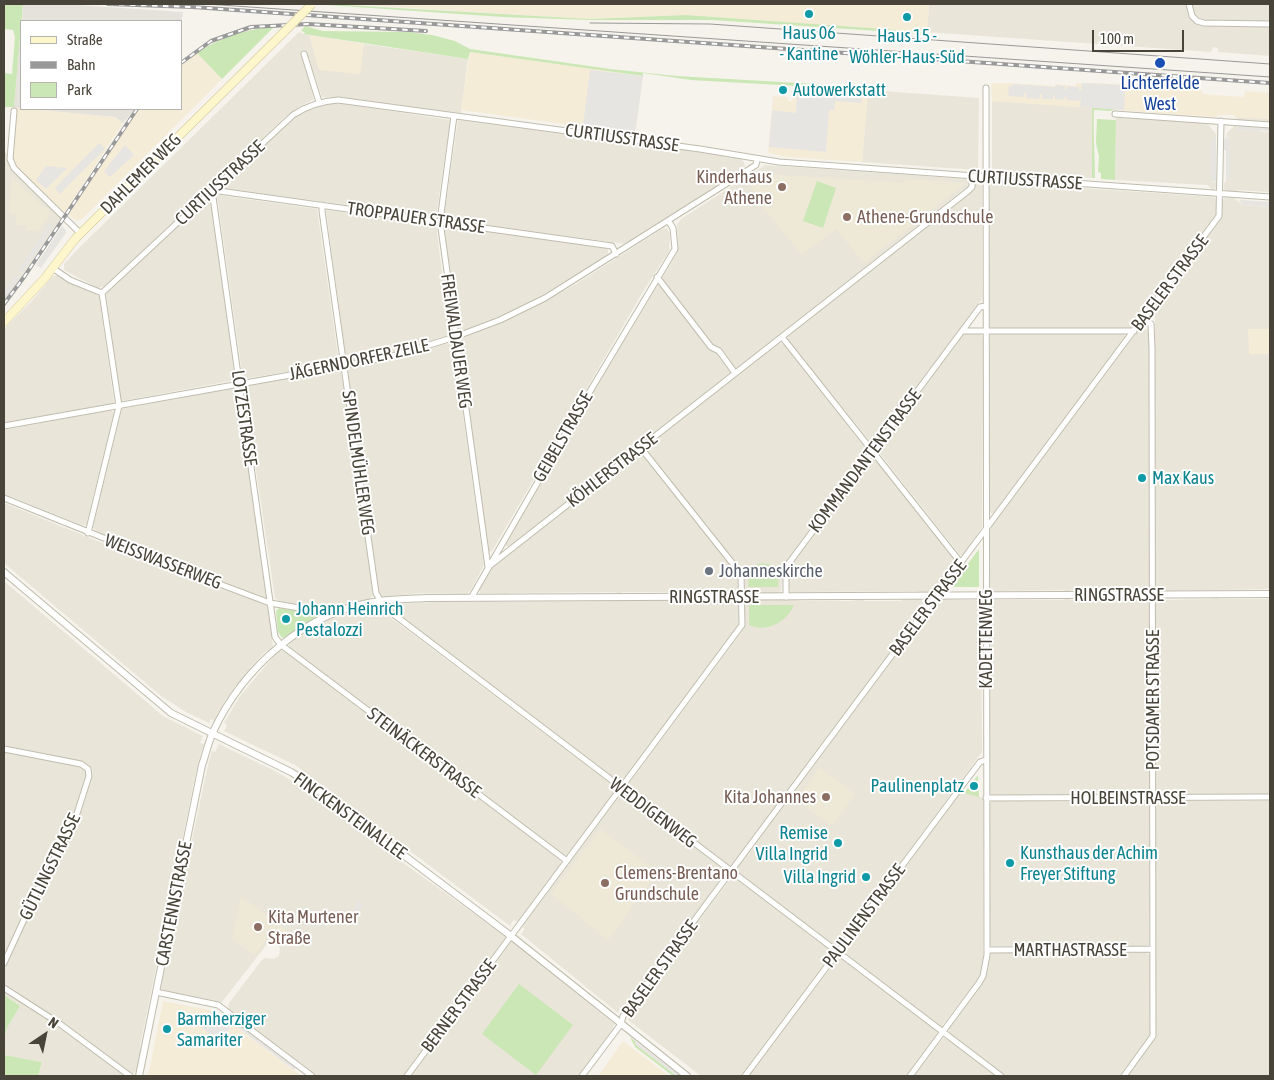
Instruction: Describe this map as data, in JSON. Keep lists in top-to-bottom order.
{
  "streets": {
    "main road": ["DAHLEMER WEG"],
    "street": [
      "CURTIUSSTRASSE",
      "TROPPAUER STRASSE",
      "BASELER STRASSE",
      "FREIWALDAUER WEG",
      "JÄGERNDORFER ZEILE",
      "LOTZESTRASSE",
      "GEIBELSTRASSE",
      "KOMMANDANTENSTRASSE",
      "SPINDELMÜHLER WEG",
      "KÖHLERSTRASSE",
      "WEISSWASSERWEG",
      "RINGSTRASSE",
      "KADETTENWEG",
      "POTSDAMER STRASSE",
      "STEINÄCKERSTRASSE",
      "HOLBEINSTRASSE",
      "WEDDIGENWEG",
      "FINCKENSTEINALLEE",
      "GÜTLINGSTRASSE",
      "CARSTENNSTRASSE",
      "PAULINENSTRASSE",
      "MARTHASTRASSE",
      "BERNER STRASSE"
    ]
  },
  "crossings": [
    ["CURTIUSSTRASSE", "TROPPAUER STRASSE"],
    ["CURTIUSSTRASSE", "BASELER STRASSE"],
    ["CURTIUSSTRASSE", "FREIWALDAUER WEG"],
    ["CURTIUSSTRASSE", "JÄGERNDORFER ZEILE"],
    ["CURTIUSSTRASSE", "LOTZESTRASSE"],
    ["CURTIUSSTRASSE", "KÖHLERSTRASSE"],
    ["CURTIUSSTRASSE", "KADETTENWEG"],
    ["TROPPAUER STRASSE", "FREIWALDAUER WEG"],
    ["TROPPAUER STRASSE", "JÄGERNDORFER ZEILE"],
    ["TROPPAUER STRASSE", "LOTZESTRASSE"],
    ["TROPPAUER STRASSE", "SPINDELMÜHLER WEG"],
    ["BASELER STRASSE", "RINGSTRASSE"],
    ["BASELER STRASSE", "KADETTENWEG"],
    ["BASELER STRASSE", "POTSDAMER STRASSE"],
    ["BASELER STRASSE", "WEDDIGENWEG"],
    ["BASELER STRASSE", "FINCKENSTEINALLEE"],
    ["FREIWALDAUER WEG", "JÄGERNDORFER ZEILE"],
    ["FREIWALDAUER WEG", "GEIBELSTRASSE"],
    ["FREIWALDAUER WEG", "KÖHLERSTRASSE"],
    ["JÄGERNDORFER ZEILE", "LOTZESTRASSE"],
    ["JÄGERNDORFER ZEILE", "GEIBELSTRASSE"],
    ["JÄGERNDORFER ZEILE", "SPINDELMÜHLER WEG"],
    ["LOTZESTRASSE", "WEISSWASSERWEG"],
    ["LOTZESTRASSE", "RINGSTRASSE"],
    ["LOTZESTRASSE", "STEINÄCKERSTRASSE"],
    ["GEIBELSTRASSE", "KÖHLERSTRASSE"],
    ["GEIBELSTRASSE", "RINGSTRASSE"],
    ["KOMMANDANTENSTRASSE", "RINGSTRASSE"],
    ["KOMMANDANTENSTRASSE", "KADETTENWEG"],
    ["SPINDELMÜHLER WEG", "RINGSTRASSE"],
    ["SPINDELMÜHLER WEG", "WEDDIGENWEG"],
    ["WEISSWASSERWEG", "RINGSTRASSE"],
    ["RINGSTRASSE", "KADETTENWEG"],
    ["RINGSTRASSE", "POTSDAMER STRASSE"],
    ["RINGSTRASSE", "STEINÄCKERSTRASSE"],
    ["RINGSTRASSE", "WEDDIGENWEG"],
    ["RINGSTRASSE", "FINCKENSTEINALLEE"],
    ["RINGSTRASSE", "CARSTENNSTRASSE"],
    ["KADETTENWEG", "HOLBEINSTRASSE"],
    ["KADETTENWEG", "WEDDIGENWEG"],
    ["KADETTENWEG", "PAULINENSTRASSE"],
    ["KADETTENWEG", "MARTHASTRASSE"],
    ["POTSDAMER STRASSE", "HOLBEINSTRASSE"],
    ["POTSDAMER STRASSE", "MARTHASTRASSE"],
    ["WEDDIGENWEG", "PAULINENSTRASSE"],
    ["FINCKENSTEINALLEE", "CARSTENNSTRASSE"],
    ["FINCKENSTEINALLEE", "BERNER STRASSE"]
  ],
  "places": [
    "Haus 06 - Kantine",
    "Haus 15 - Wöhler-Haus-Süd",
    "Lichterfelde West",
    "Autowerkstatt",
    "Kinderhaus Athene",
    "Athene-Grundschule",
    "Max Kaus",
    "Johanneskirche",
    "Johann Heinrich Pestalozzi",
    "Paulinenplatz",
    "Kita Johannes",
    "Remise Villa Ingrid",
    "Kunsthaus der Achim Freyer Stiftung",
    "Villa Ingrid",
    "Clemens-Brentano Grundschule",
    "Kita Murtener Straße",
    "Barmherziger Samariter"
  ],
  "legend": ["Straße", "Bahn", "Park"],
  "scale_bar": "100 m",
  "north": "top right"
}
